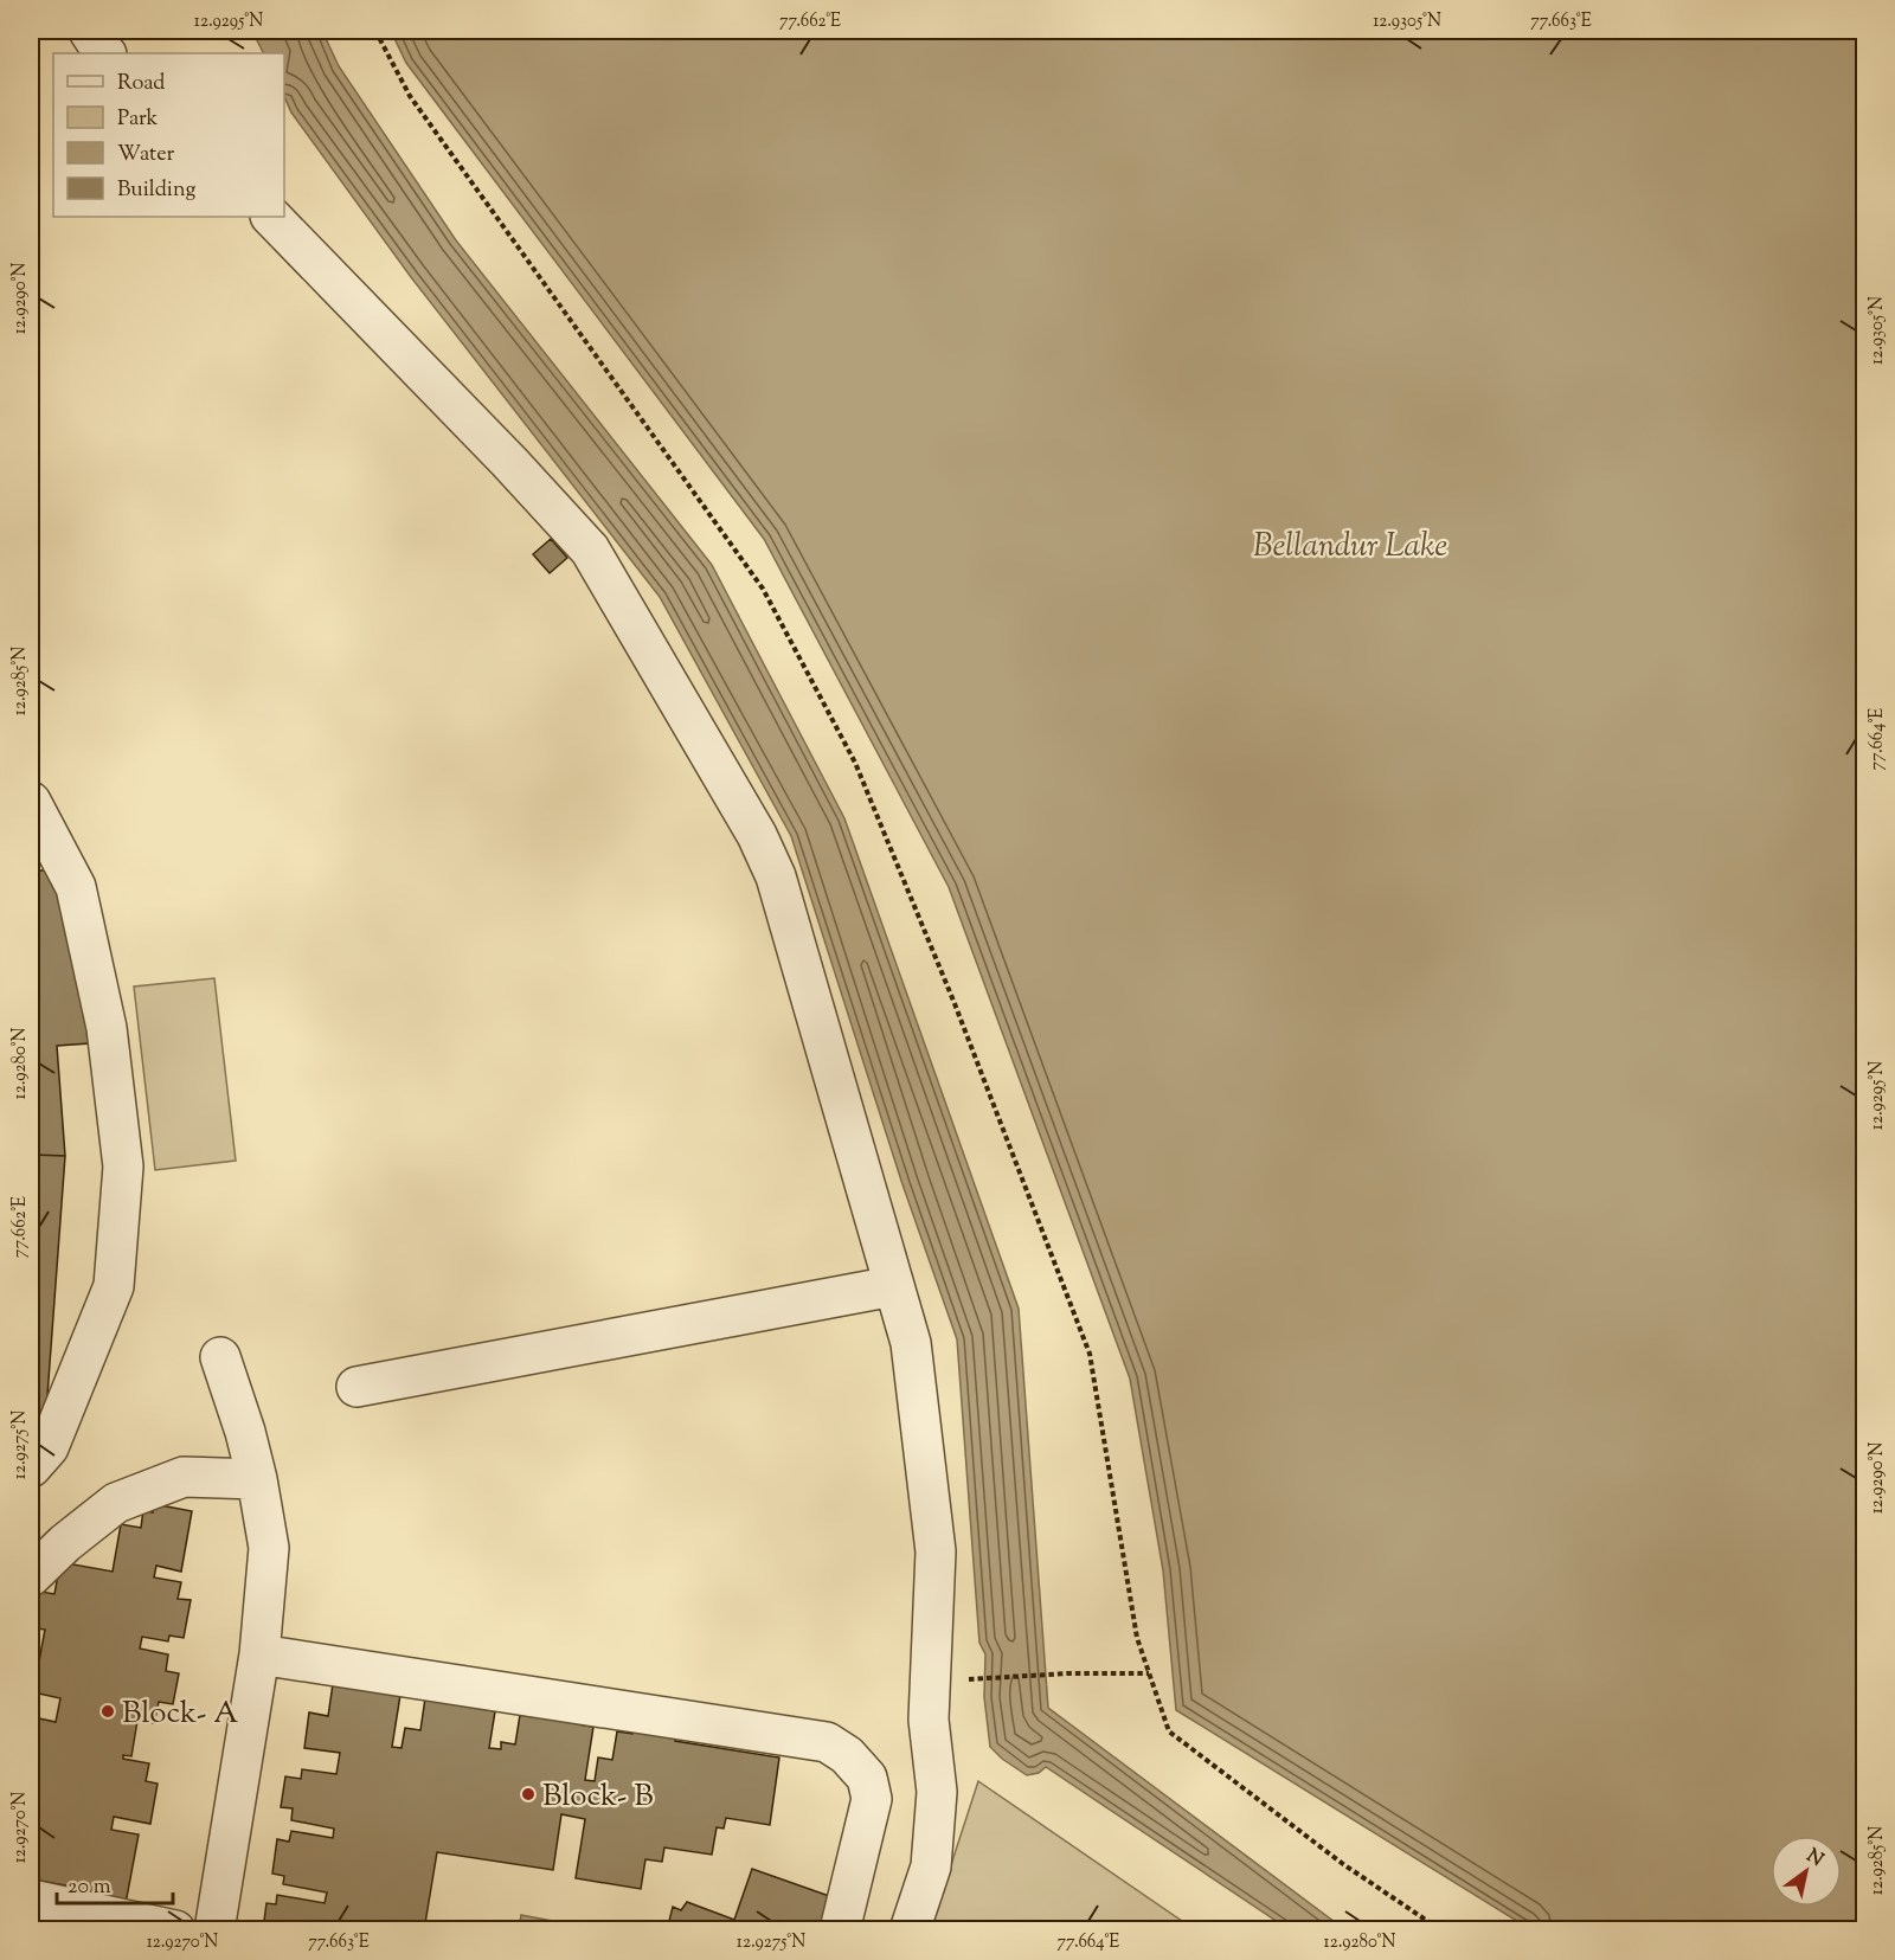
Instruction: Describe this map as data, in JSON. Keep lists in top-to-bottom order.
{
  "water": ["Bellandur Lake"],
  "places": ["Block- A", "Block- B"],
  "legend": [
    "Road",
    "Park",
    "Water",
    "Building"
  ],
  "scale_bar": "20 m",
  "north": "top right",
  "coordinates": [
    "12.9295°N",
    "77.662°E",
    "12.9305°N",
    "77.663°E",
    "12.9290°N",
    "12.9285°N",
    "77.664°E",
    "12.9280°N",
    "12.9275°N",
    "12.9270°N"
  ]
}
